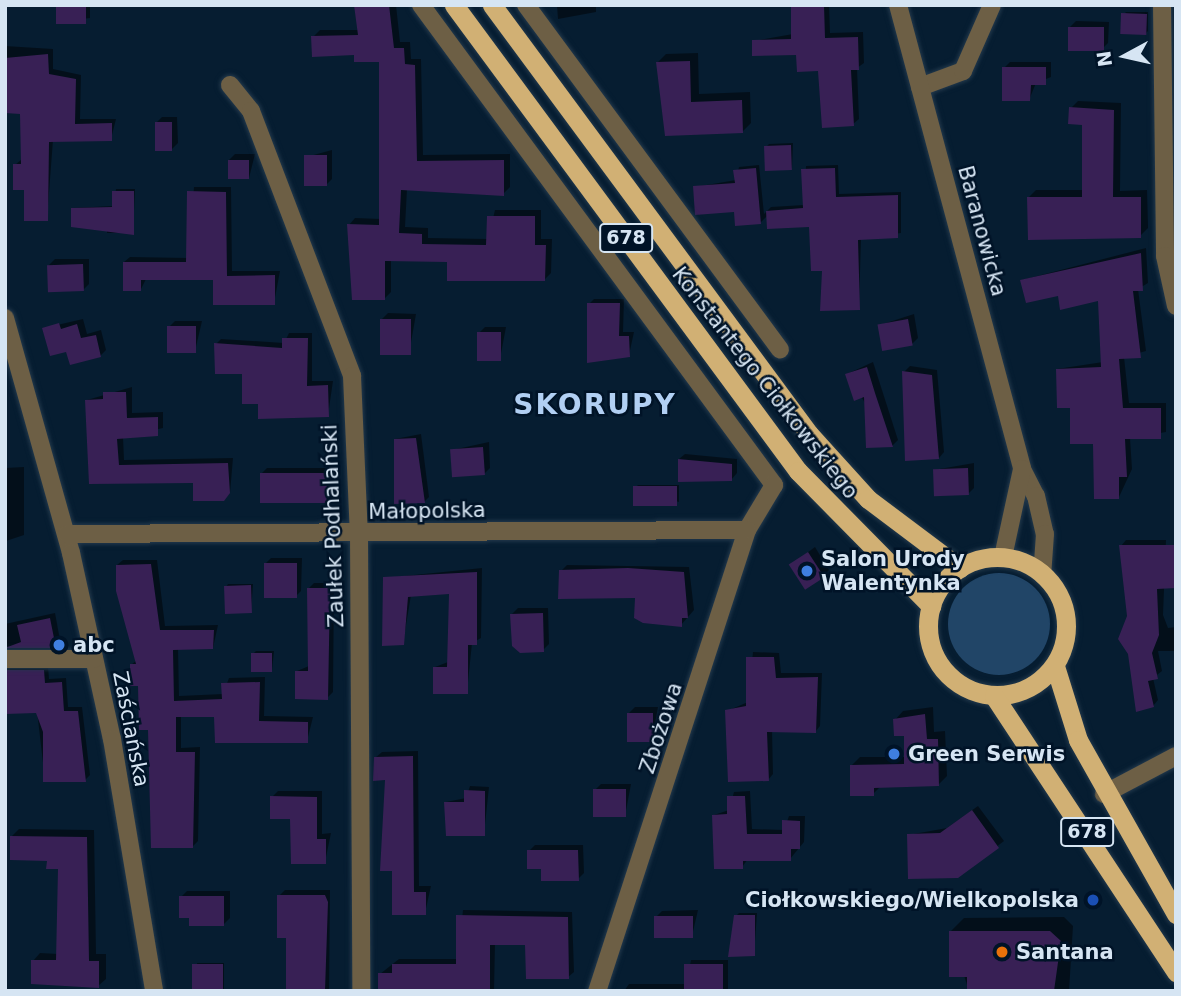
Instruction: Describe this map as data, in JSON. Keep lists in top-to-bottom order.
{
  "streets": {
    "highway": ["678", "Konstantego Ciołkowskiego"],
    "street": [
      "Baranowicka",
      "Małopolska",
      "Zaułek Podhalański",
      "Zbożowa",
      "Zaściańska"
    ]
  },
  "crossings": [
    ["Baranowicka", "678"],
    ["Baranowicka", "Konstantego Ciołkowskiego"],
    ["678", "Konstantego Ciołkowskiego"],
    ["Małopolska", "Zaułek Podhalański"],
    ["Małopolska", "Zbożowa"],
    ["Małopolska", "Zaściańska"]
  ],
  "districts": ["SKORUPY"],
  "places": [
    "Salon Urody Walentynka",
    "abc",
    "Green Serwis",
    "Ciołkowskiego/Wielkopolska",
    "Santana"
  ],
  "north": "left"
}
